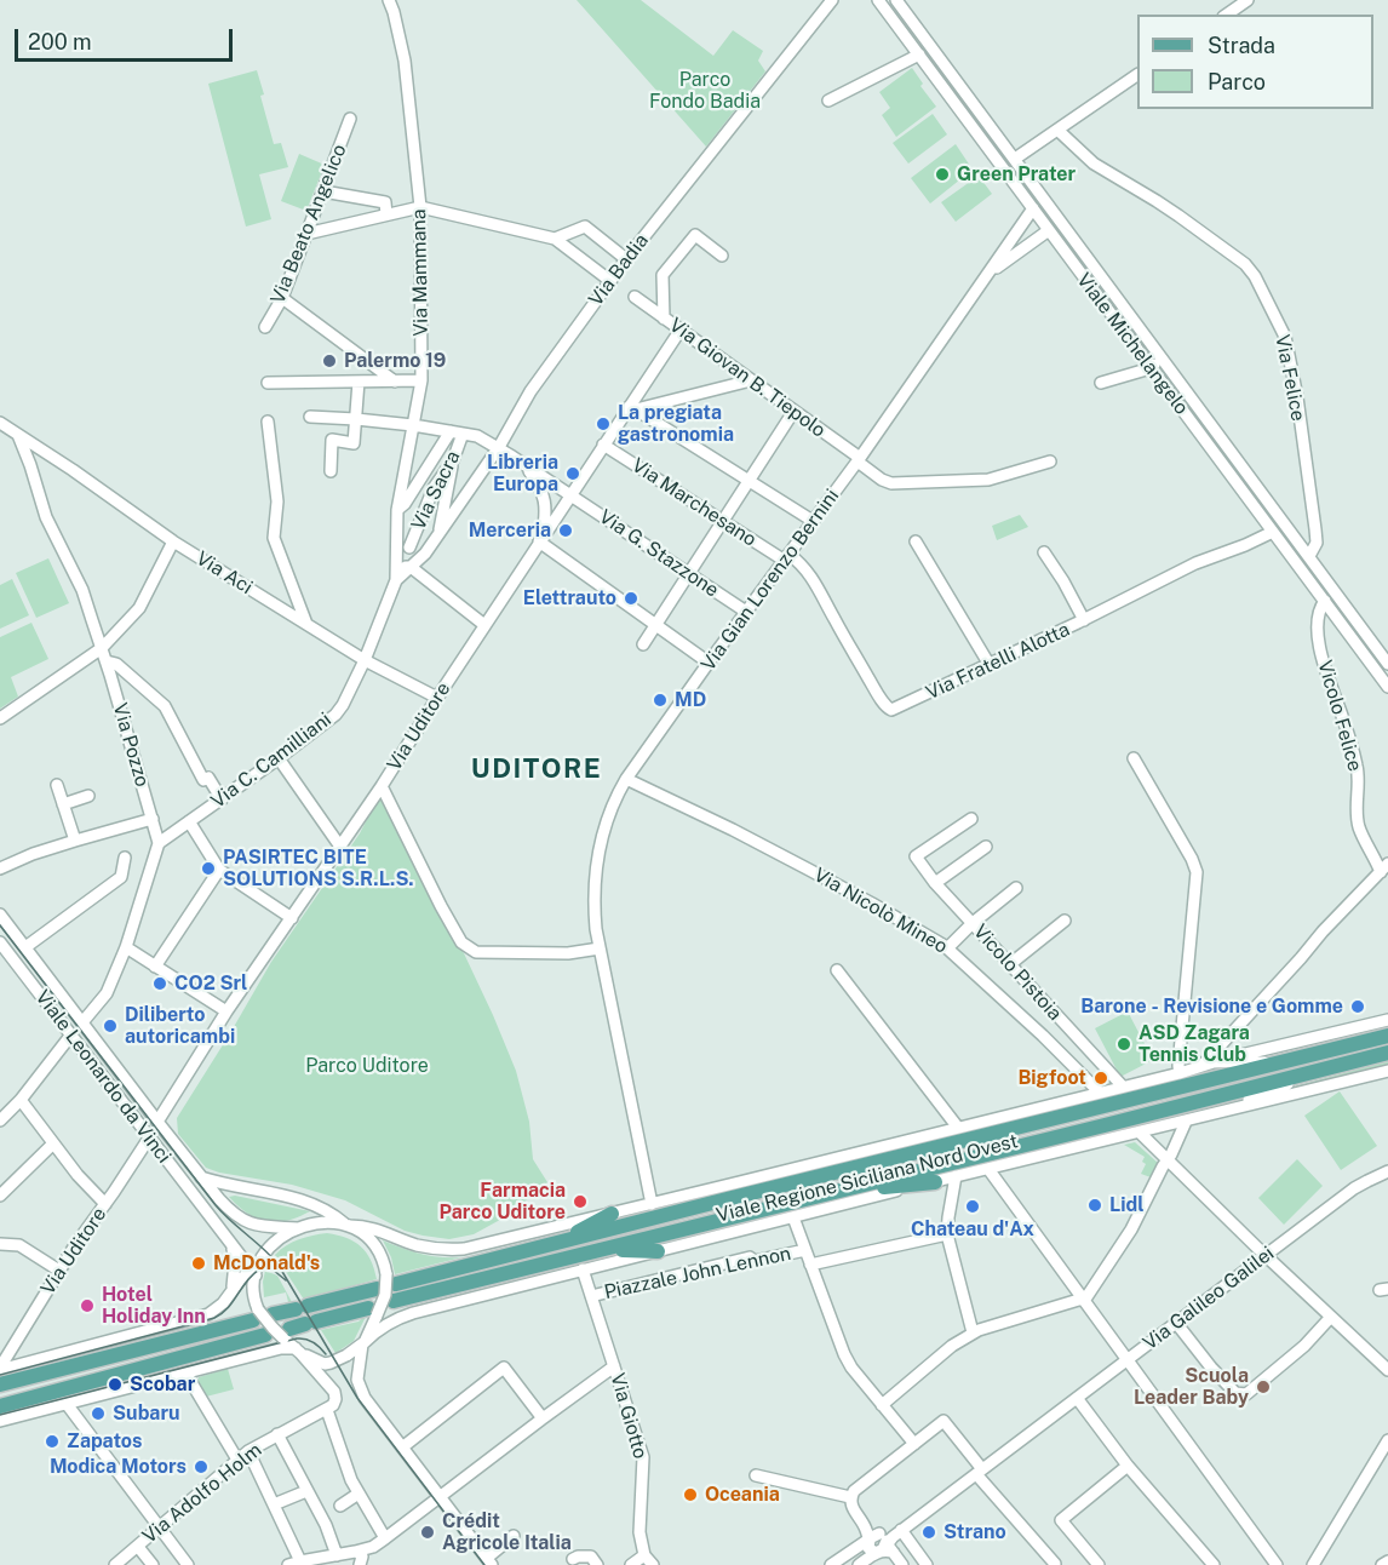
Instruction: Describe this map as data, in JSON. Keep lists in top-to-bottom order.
{
  "streets": {
    "main road": ["Viale Regione Siciliana Nord Ovest"],
    "street": [
      "Via Beato Angelico",
      "Via Badia",
      "Via Mammana",
      "Viale Michelangelo",
      "Via Giovan B. Tiepolo",
      "Via Felice",
      "Via Sacra",
      "Via Marchesano",
      "Via G. Stazzone",
      "Via Aci",
      "Via Gian Lorenzo Bernini",
      "Via Fratelli Alotta",
      "Vicolo Felice",
      "Via Uditore",
      "Via Pozzo",
      "Via C. Camilliani",
      "Via Nicolò Mineo",
      "Vicolo Pistoia",
      "Viale Leonardo da Vinci",
      "Piazzale John Lennon",
      "Via Galileo Galilei",
      "Via Giotto",
      "Via Adolfo Holm"
    ]
  },
  "crossings": [
    ["Via Badia", "Via Mammana"],
    ["Via Badia", "Via G. Stazzone"],
    ["Via Badia", "Via C. Camilliani"],
    ["Via Mammana", "Via G. Stazzone"],
    ["Via Mammana", "Via C. Camilliani"],
    ["Viale Michelangelo", "Via Felice"],
    ["Viale Michelangelo", "Via Gian Lorenzo Bernini"],
    ["Viale Michelangelo", "Via Fratelli Alotta"],
    ["Viale Michelangelo", "Vicolo Felice"],
    ["Via Giovan B. Tiepolo", "Via Gian Lorenzo Bernini"],
    ["Via Giovan B. Tiepolo", "Via Uditore"],
    ["Via Sacra", "Via G. Stazzone"],
    ["Via Marchesano", "Via Gian Lorenzo Bernini"],
    ["Via Marchesano", "Via Fratelli Alotta"],
    ["Via Marchesano", "Via Uditore"],
    ["Via G. Stazzone", "Via Gian Lorenzo Bernini"],
    ["Via G. Stazzone", "Via Uditore"],
    ["Via Aci", "Via Uditore"],
    ["Via Aci", "Via Pozzo"],
    ["Via Aci", "Via C. Camilliani"],
    ["Via Gian Lorenzo Bernini", "Via Fratelli Alotta"],
    ["Via Gian Lorenzo Bernini", "Via Nicolò Mineo"],
    ["Via Uditore", "Viale Leonardo da Vinci"],
    ["Via Pozzo", "Via C. Camilliani"],
    ["Viale Leonardo da Vinci", "Viale Regione Siciliana Nord Ovest"],
    ["Viale Regione Siciliana Nord Ovest", "Via Giotto"],
    ["Piazzale John Lennon", "Via Giotto"]
  ],
  "districts": ["UDITORE"],
  "parks": ["Parco Fondo Badia", "Parco Uditore"],
  "places": [
    "Green Prater",
    "Palermo 19",
    "La pregiata gastronomia",
    "Libreria Europa",
    "Merceria",
    "Elettrauto",
    "MD",
    "PASIRTEC BITE SOLUTIONS S.R.L.S.",
    "CO2 Srl",
    "Barone - Revisione e Gomme",
    "Diliberto autoricambi",
    "ASD Zagara Tennis Club",
    "Bigfoot",
    "Farmacia Parco Uditore",
    "Lidl",
    "Chateau d'Ax",
    "McDonald's",
    "Hotel Holiday Inn",
    "Scobar",
    "Scuola Leader Baby",
    "Subaru",
    "Zapatos",
    "Modica Motors",
    "Oceania",
    "Crédit Agricole Italia",
    "Strano"
  ],
  "legend": ["Strada", "Parco"],
  "scale_bar": "200 m"
}
